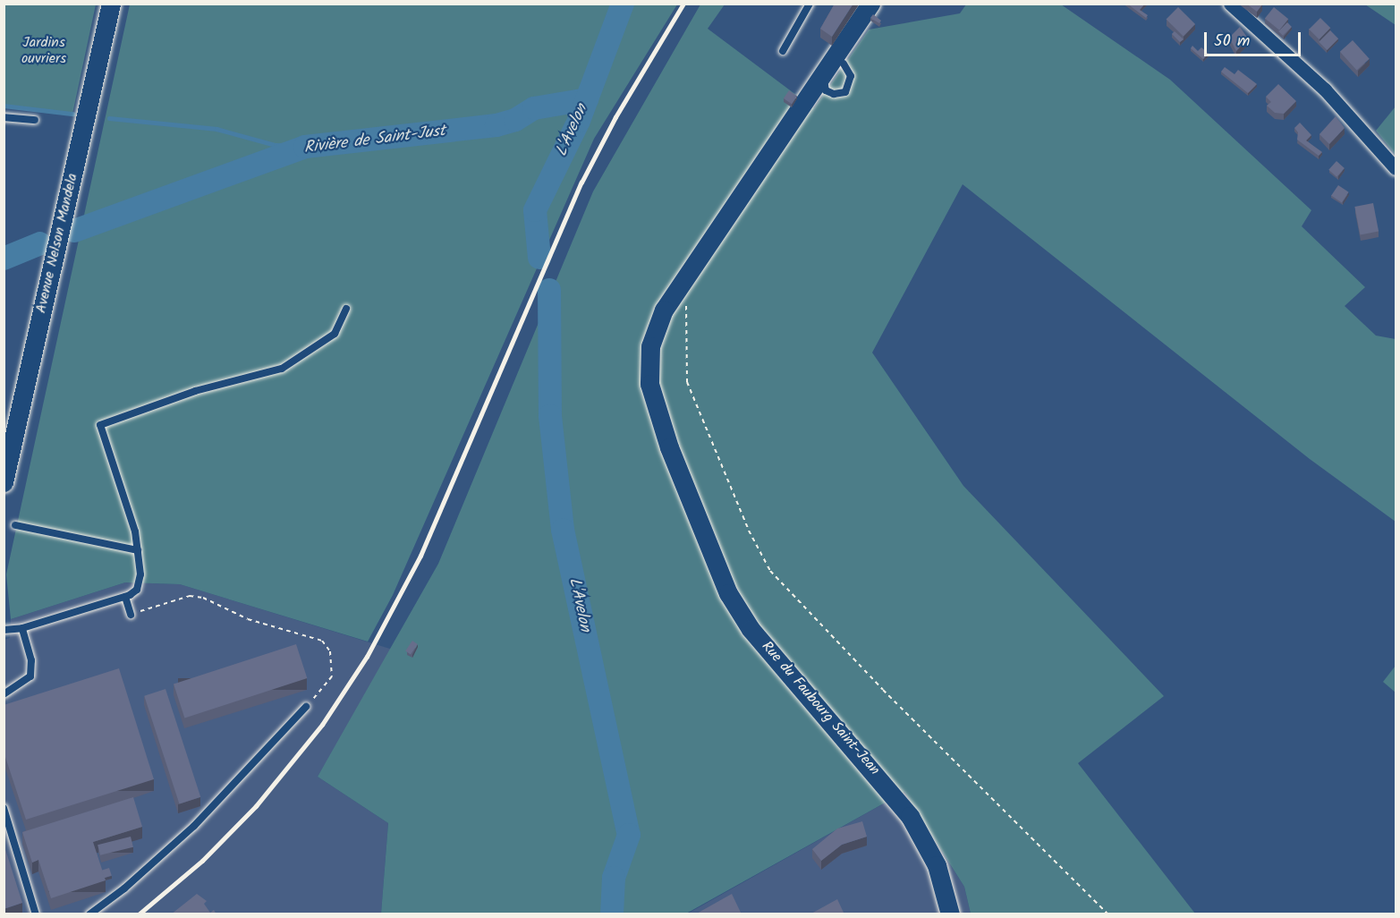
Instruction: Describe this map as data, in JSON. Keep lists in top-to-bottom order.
{
  "streets": {
    "main road": ["Avenue Nelson Mandela", "Rue du Faubourg Saint-Jean"]
  },
  "water": ["L'Avelon", "Rivière de Saint-Just"],
  "parks": ["Jardins ouvriers"],
  "scale_bar": "50 m"
}
